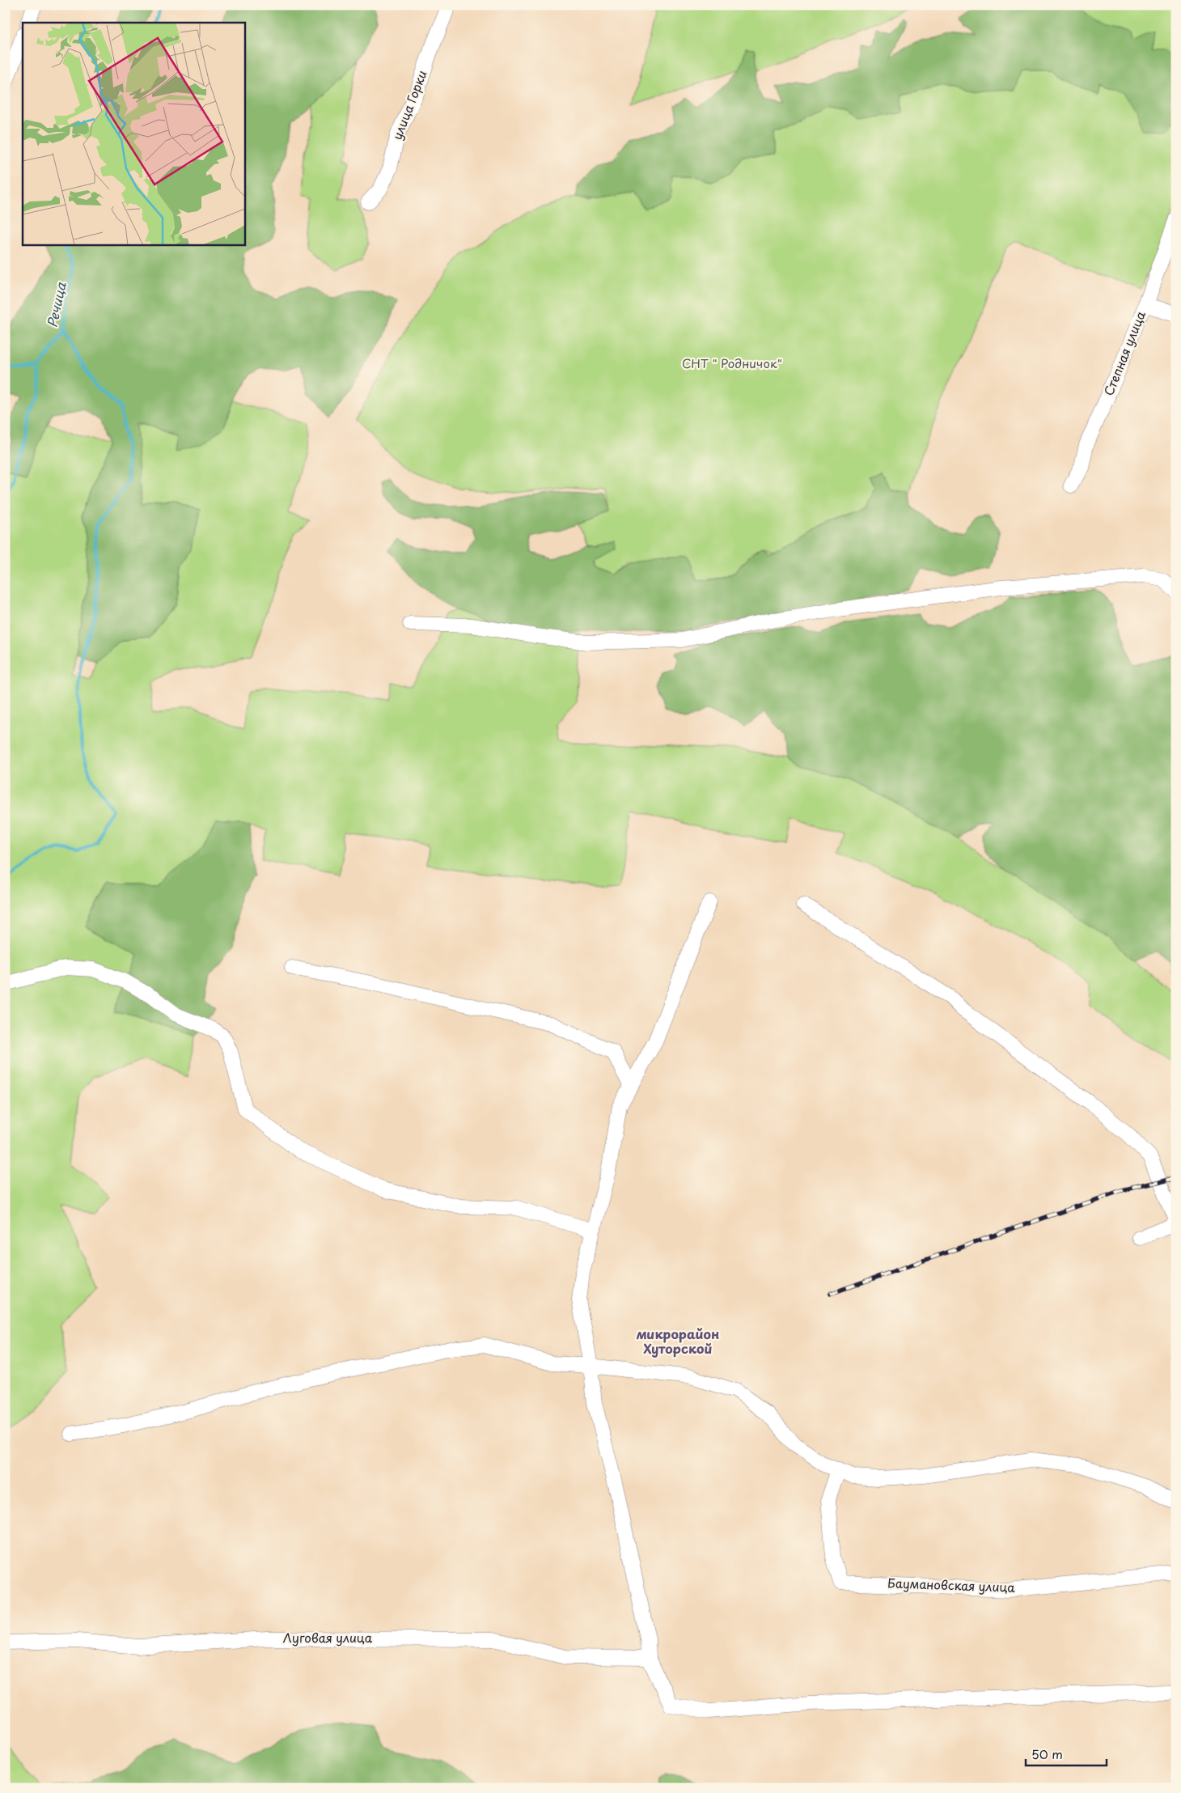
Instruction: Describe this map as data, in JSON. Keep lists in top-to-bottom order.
{
  "streets": {
    "street": [
      "улица Горки",
      "Степная улица",
      "Баумановская улица",
      "Луговая улица"
    ]
  },
  "districts": ["микрорайон Хуторской"],
  "water": ["Речица"],
  "parks": ["СНТ \" Родничок\""],
  "scale_bar": "50 m"
}
